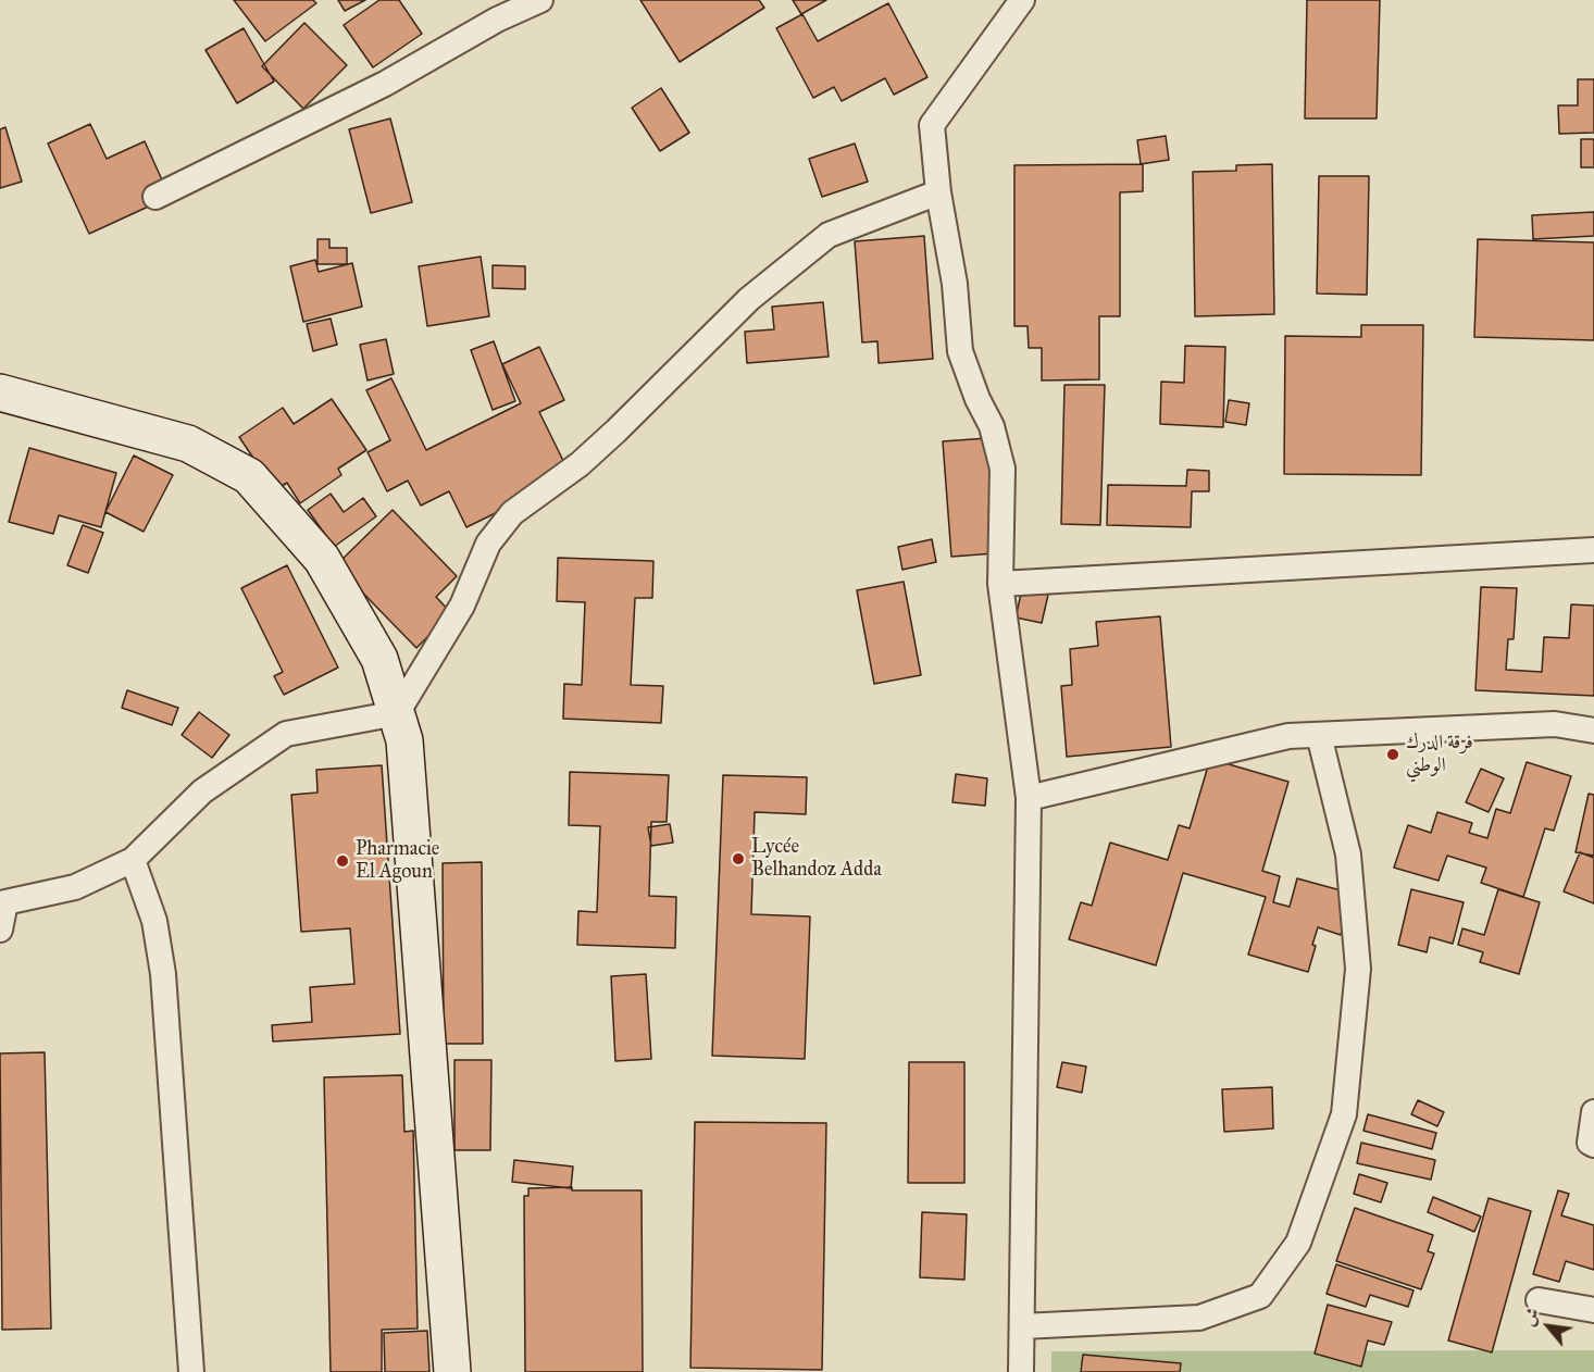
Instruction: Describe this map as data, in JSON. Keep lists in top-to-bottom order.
{
  "places": ["فرقة الدرك الوطني", "Lycée Belhandoz Adda", "Pharmacie El Agoun"],
  "north": "top left"
}
